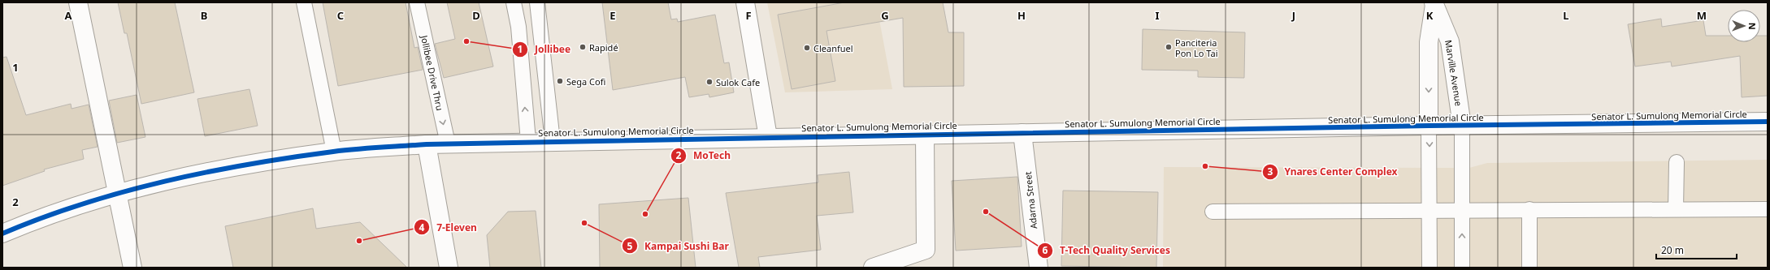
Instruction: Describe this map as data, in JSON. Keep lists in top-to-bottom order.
{
  "streets": {
    "main road": ["Marville Avenue", "Senator L. Sumulong Memorial Circle", "Adarna Street"],
    "lane": ["Jollibee Drive Thru"]
  },
  "crossings": [
    ["Jollibee Drive Thru", "Senator L. Sumulong Memorial Circle"],
    ["Marville Avenue", "Senator L. Sumulong Memorial Circle"],
    ["Senator L. Sumulong Memorial Circle", "Adarna Street"]
  ],
  "places": [
    "Jollibee",
    "Rapidé",
    "Panciteria Pon Lo Tai",
    "Cleanfuel",
    "Sega Cofi",
    "Sulok Cafe",
    "Ynares Center Complex",
    "T-Tech Quality Services",
    "MoTech",
    "Kampai Sushi Bar",
    "7-Eleven"
  ],
  "scale_bar": "20 m",
  "north": "right",
  "grid": {
    "columns": [
      "A",
      "B",
      "C",
      "D",
      "E",
      "F",
      "G",
      "H",
      "I",
      "J",
      "K",
      "L",
      "M"
    ],
    "rows": ["1", "2"]
  }
}
